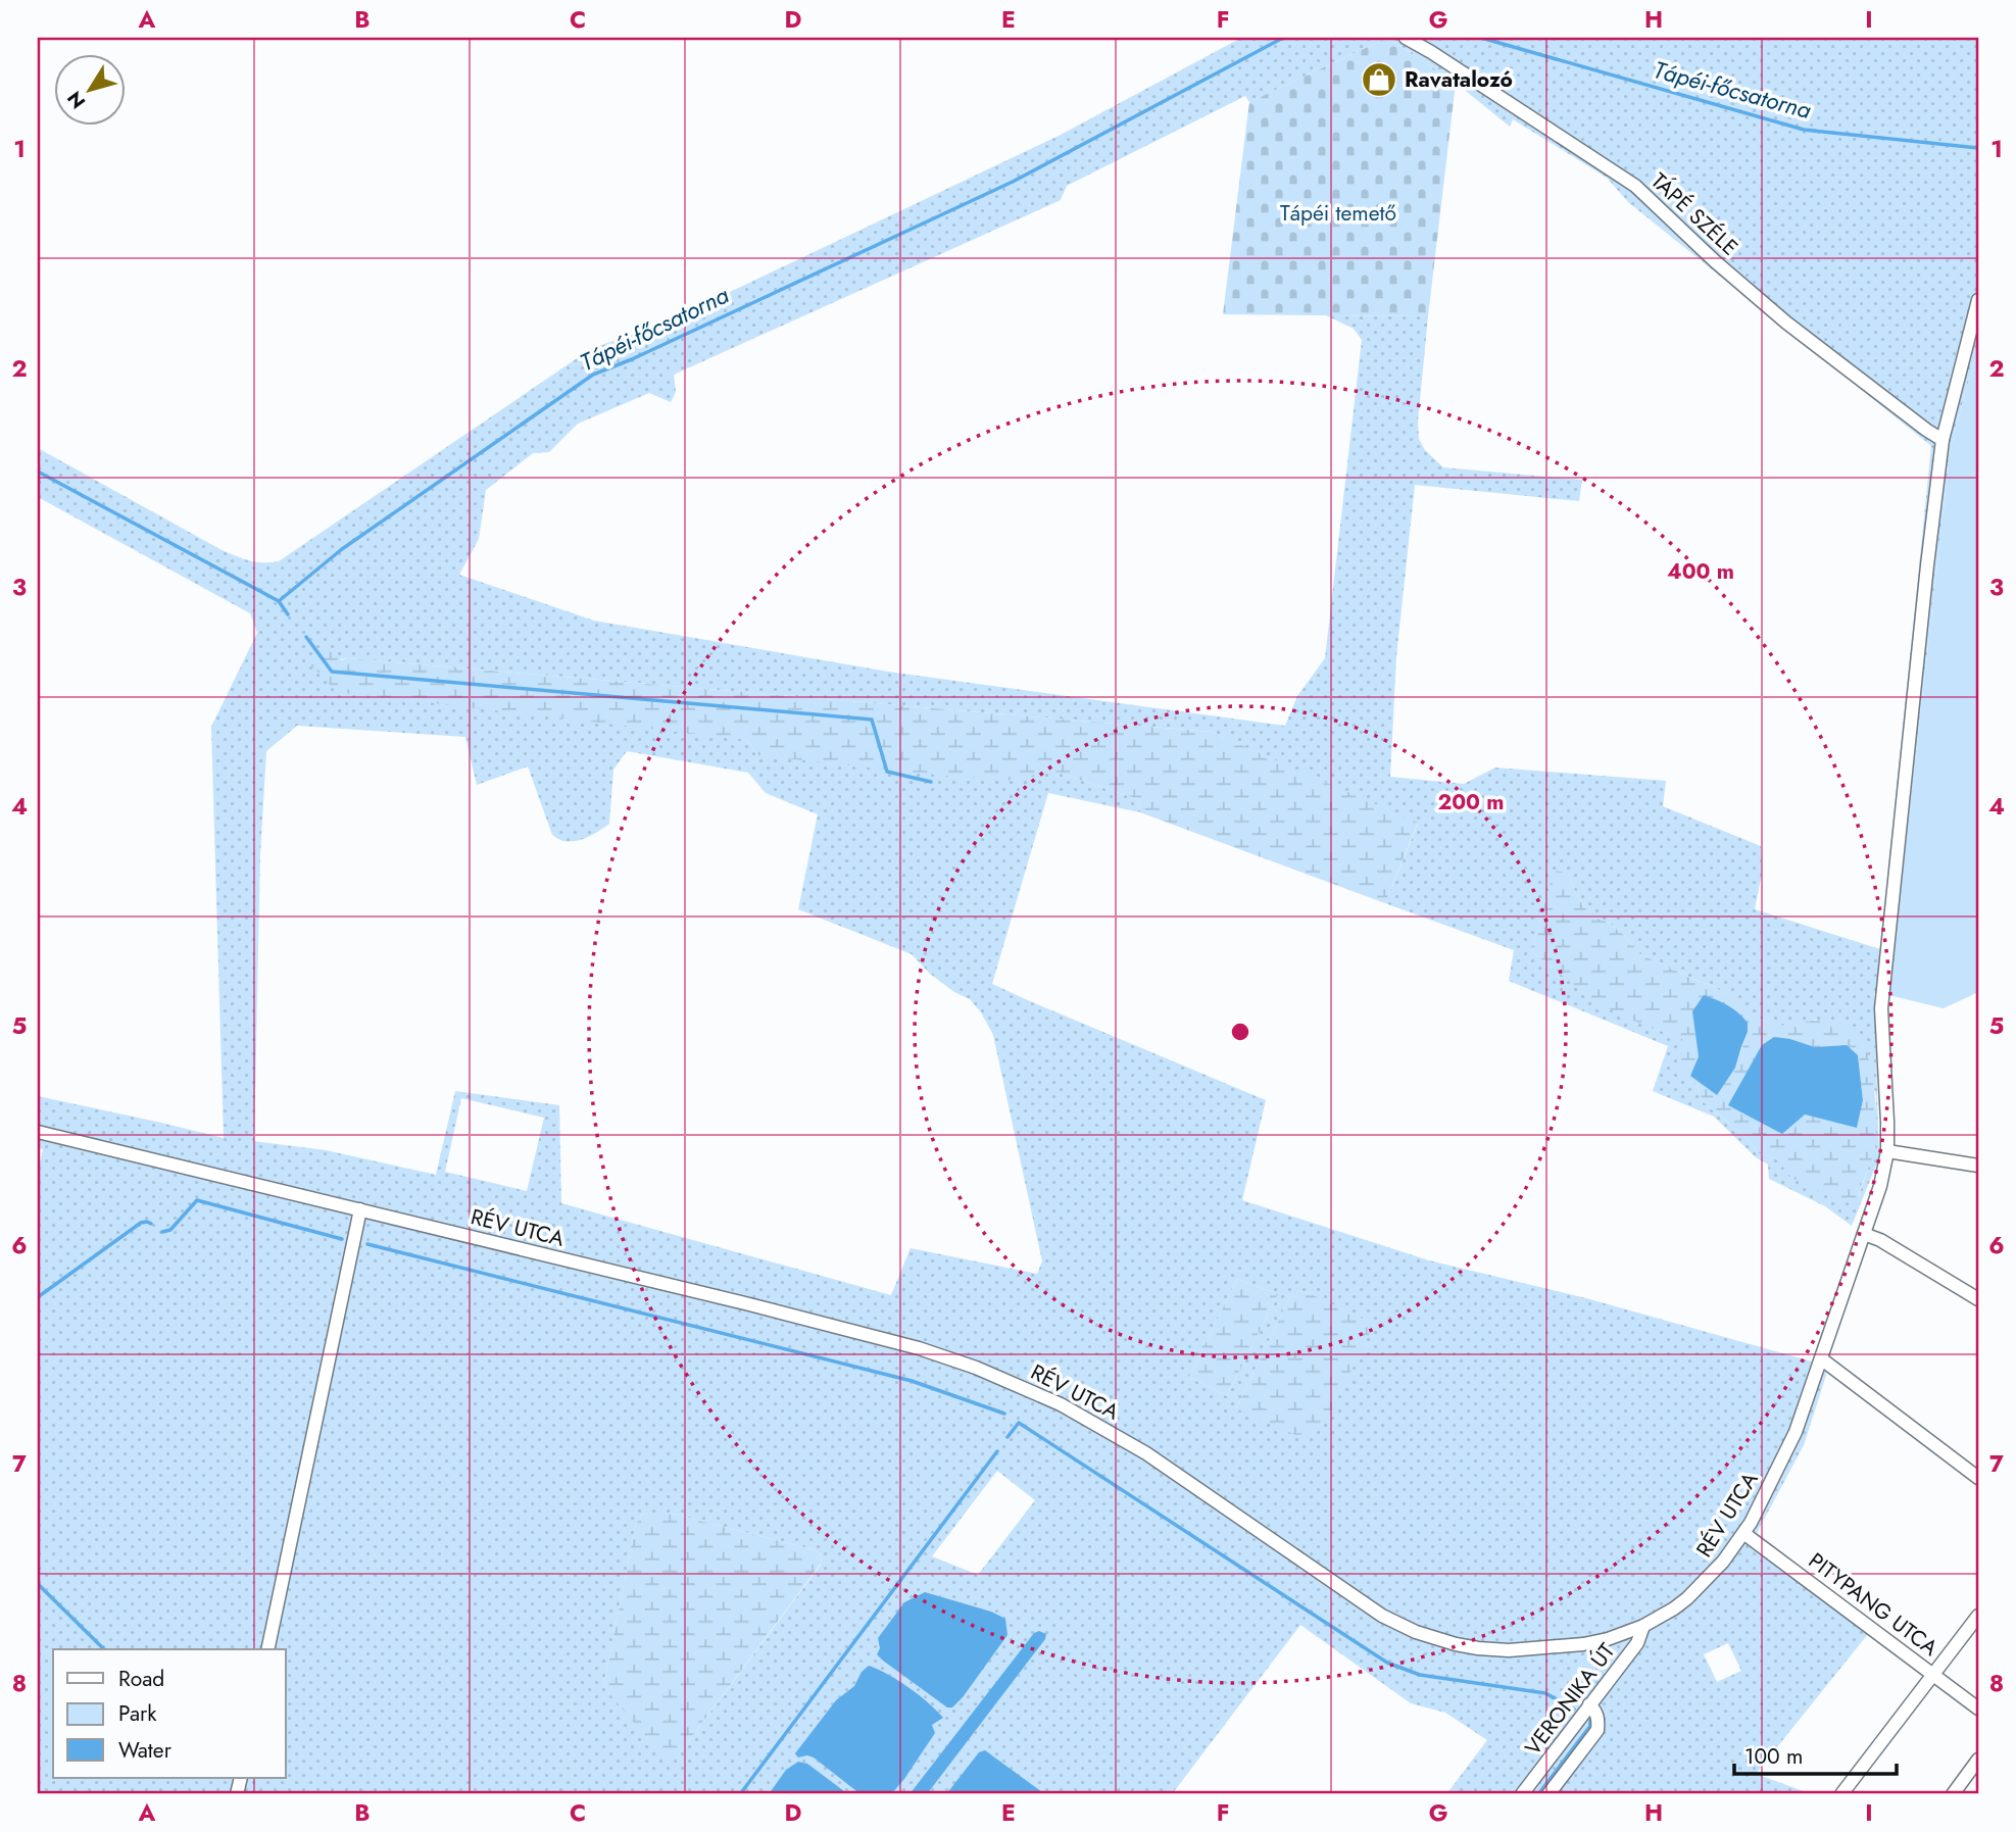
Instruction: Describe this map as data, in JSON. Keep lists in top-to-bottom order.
{
  "streets": {
    "street": [
      "TÁPÉ SZÉLE",
      "RÉV UTCA",
      "PITYPANG UTCA",
      "VERONIKA ÚT"
    ]
  },
  "crossings": [
    ["TÁPÉ SZÉLE", "RÉV UTCA"],
    ["RÉV UTCA", "PITYPANG UTCA"],
    ["RÉV UTCA", "VERONIKA ÚT"]
  ],
  "water": ["Tápéi-főcsatorna"],
  "parks": ["Tápéi temető"],
  "places": {
    "shop": ["Ravatalozó"]
  },
  "legend": ["Road", "Park", "Water"],
  "scale_bar": "100 m",
  "north": "bottom left",
  "grid": {
    "columns": [
      "A",
      "B",
      "C",
      "D",
      "E",
      "F",
      "G",
      "H",
      "I"
    ],
    "rows": [
      "1",
      "2",
      "3",
      "4",
      "5",
      "6",
      "7",
      "8"
    ]
  },
  "rings": ["400 m", "200 m"]
}
